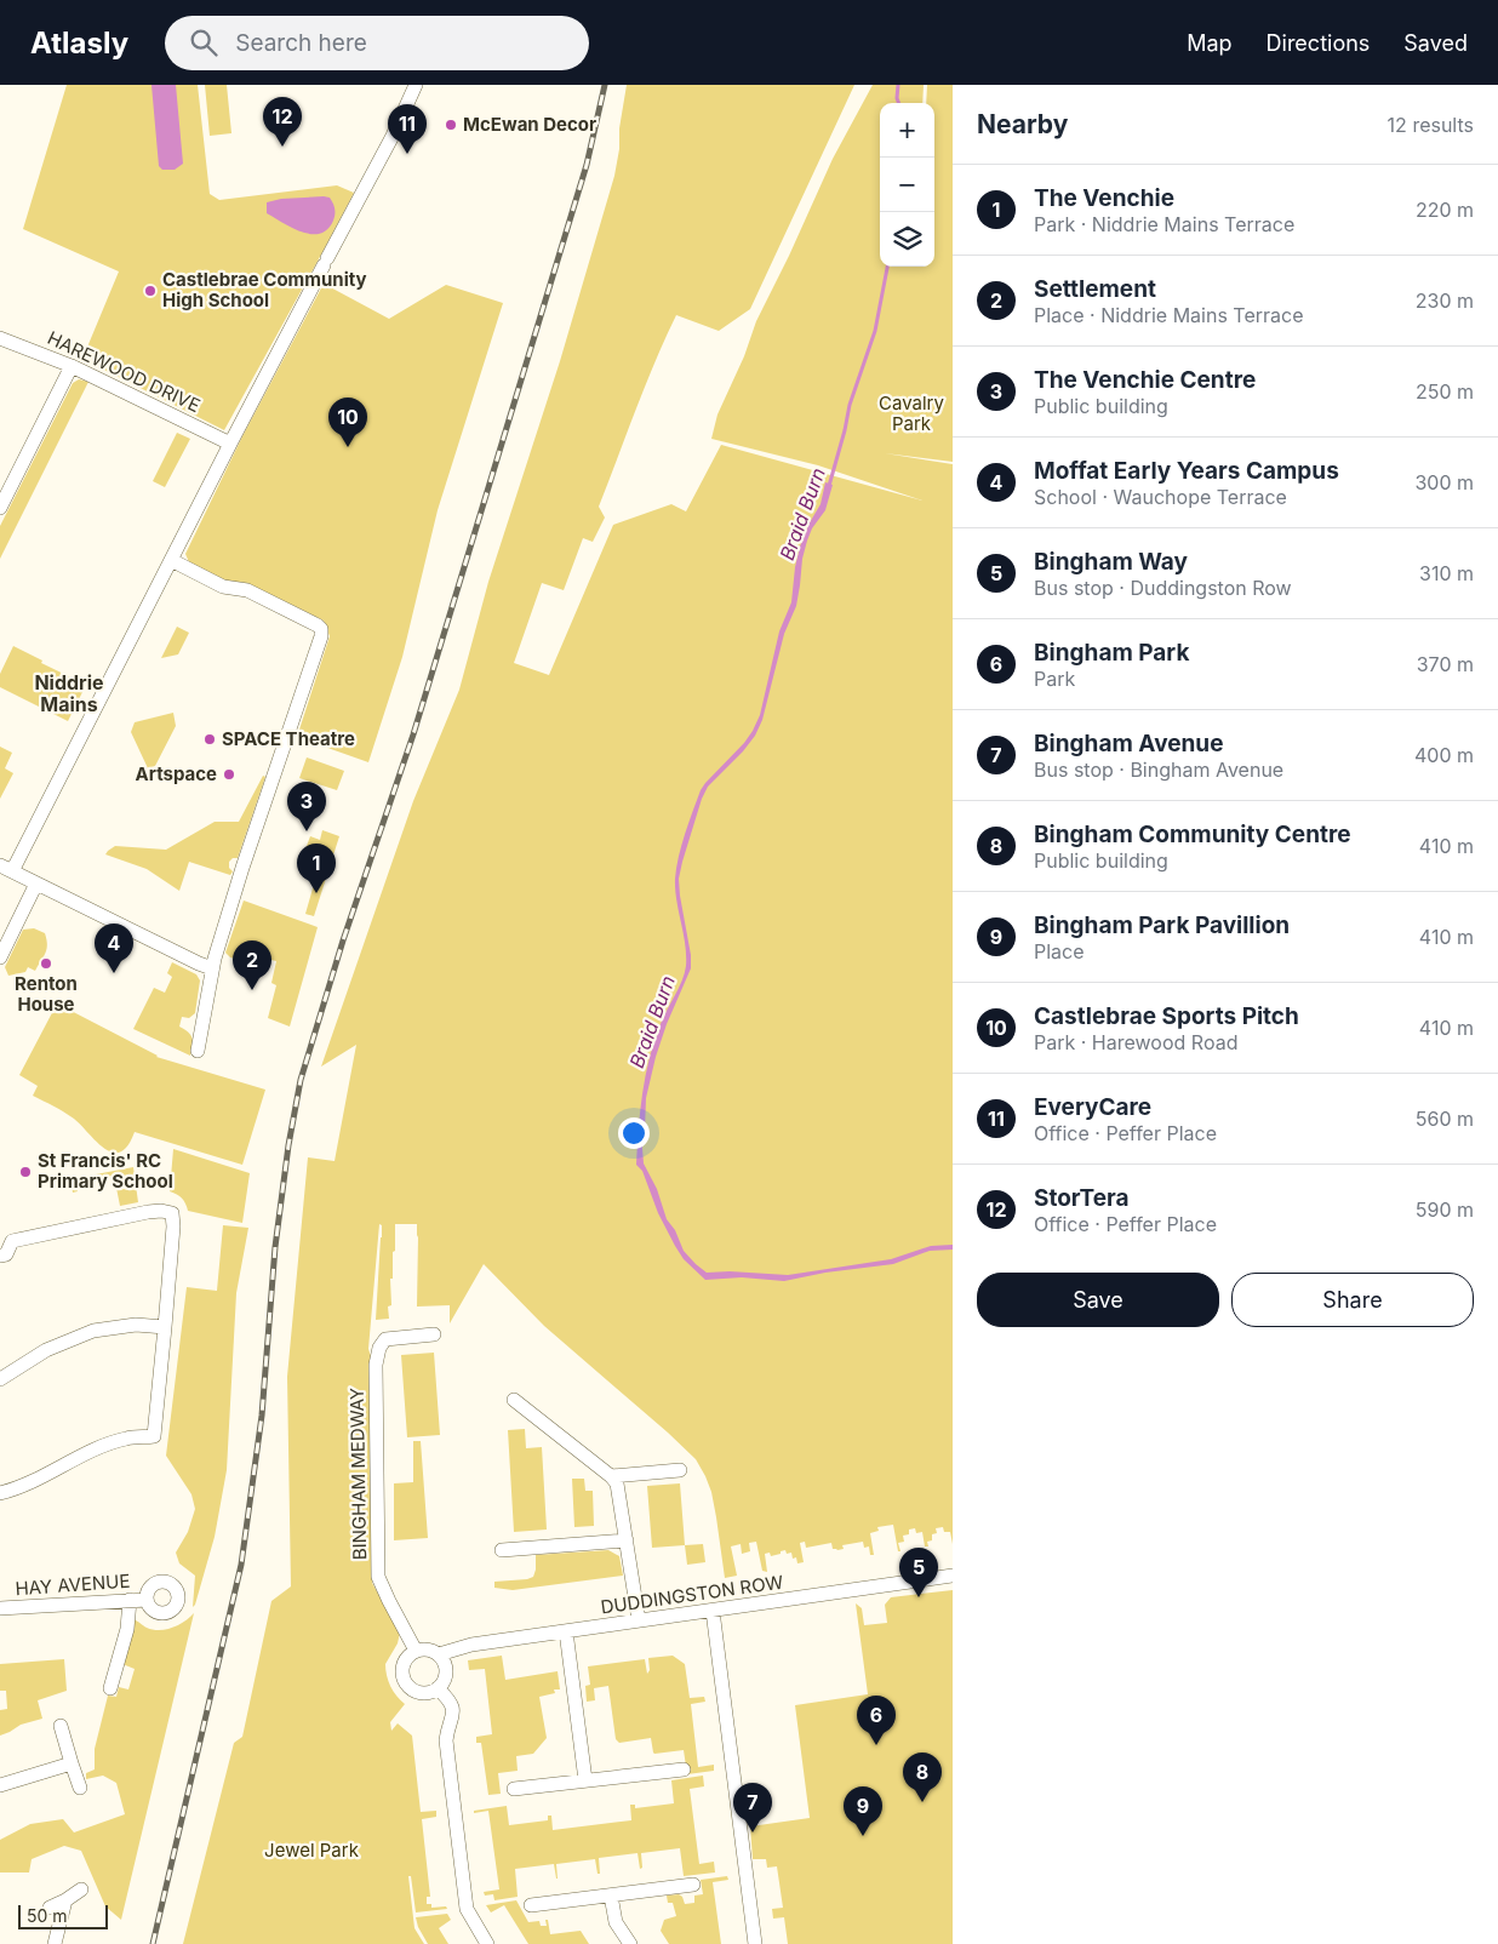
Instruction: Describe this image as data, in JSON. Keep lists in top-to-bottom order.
{
  "streets": {
    "street": [
      "HAREWOOD DRIVE",
      "BINGHAM MEDWAY",
      "HAY AVENUE",
      "DUDDINGSTON ROW"
    ]
  },
  "crossings": [
    ["BINGHAM MEDWAY", "DUDDINGSTON ROW"]
  ],
  "districts": ["Niddrie Mains"],
  "water": ["Braid Burn"],
  "parks": ["Cavalry Park", "Jewel Park"],
  "places": [
    "McEwan Decor",
    "Castlebrae Community High School",
    "SPACE Theatre",
    "Artspace",
    "Renton House",
    "St Francis' RC Primary School"
  ],
  "scale_bar": "50 m",
  "page": {
    "header": "Atlasly",
    "search": "Search here",
    "nav": ["Map", "Directions", "Saved"],
    "heading": ["Nearby", "12 results"],
    "pins": [
      "12",
      "11",
      "10",
      "3",
      "1",
      "4",
      "2",
      "5",
      "6",
      "8",
      "7",
      "9"
    ],
    "map_buttons": ["+", "−"],
    "list": [
      {
        "mark": "1",
        "name": "The Venchie",
        "note": "Park · Niddrie Mains Terrace",
        "value": "220 m"
      },
      {
        "mark": "2",
        "name": "Settlement",
        "note": "Place · Niddrie Mains Terrace",
        "value": "230 m"
      },
      {
        "mark": "3",
        "name": "The Venchie Centre",
        "note": "Public building",
        "value": "250 m"
      },
      {
        "mark": "4",
        "name": "Moffat Early Years Campus",
        "note": "School · Wauchope Terrace",
        "value": "300 m"
      },
      {
        "mark": "5",
        "name": "Bingham Way",
        "note": "Bus stop · Duddingston Row",
        "value": "310 m"
      },
      {
        "mark": "6",
        "name": "Bingham Park",
        "note": "Park",
        "value": "370 m"
      },
      {
        "mark": "7",
        "name": "Bingham Avenue",
        "note": "Bus stop · Bingham Avenue",
        "value": "400 m"
      },
      {
        "mark": "8",
        "name": "Bingham Community Centre",
        "note": "Public building",
        "value": "410 m"
      },
      {
        "mark": "9",
        "name": "Bingham Park Pavillion",
        "note": "Place",
        "value": "410 m"
      },
      {
        "mark": "10",
        "name": "Castlebrae Sports Pitch",
        "note": "Park · Harewood Road",
        "value": "410 m"
      },
      {
        "mark": "11",
        "name": "EveryCare",
        "note": "Office · Peffer Place",
        "value": "560 m"
      },
      {
        "mark": "12",
        "name": "StorTera",
        "note": "Office · Peffer Place",
        "value": "590 m"
      }
    ],
    "buttons": ["Save", "Share"],
    "scale": "50 m"
  }
}
